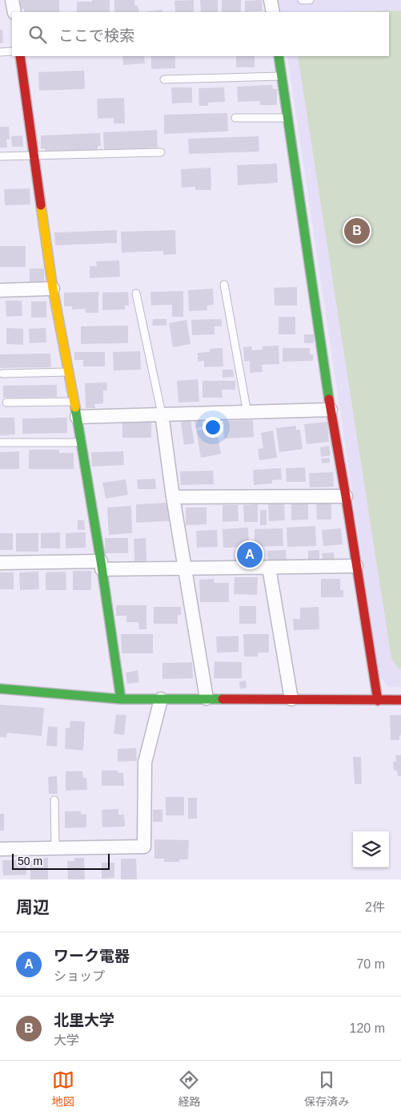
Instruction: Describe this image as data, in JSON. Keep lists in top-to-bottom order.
{
  "scale_bar": "50 m",
  "page": {
    "search": "ここで検索",
    "pins": ["B", "A"],
    "scale": "50 m",
    "heading": ["周辺", "2件"],
    "list": [
      {
        "mark": "A",
        "name": "ワーク電器",
        "note": "ショップ",
        "value": "70 m"
      },
      {
        "mark": "B",
        "name": "北里大学",
        "note": "大学",
        "value": "120 m"
      }
    ],
    "nav": ["地図", "経路", "保存済み"]
  }
}
